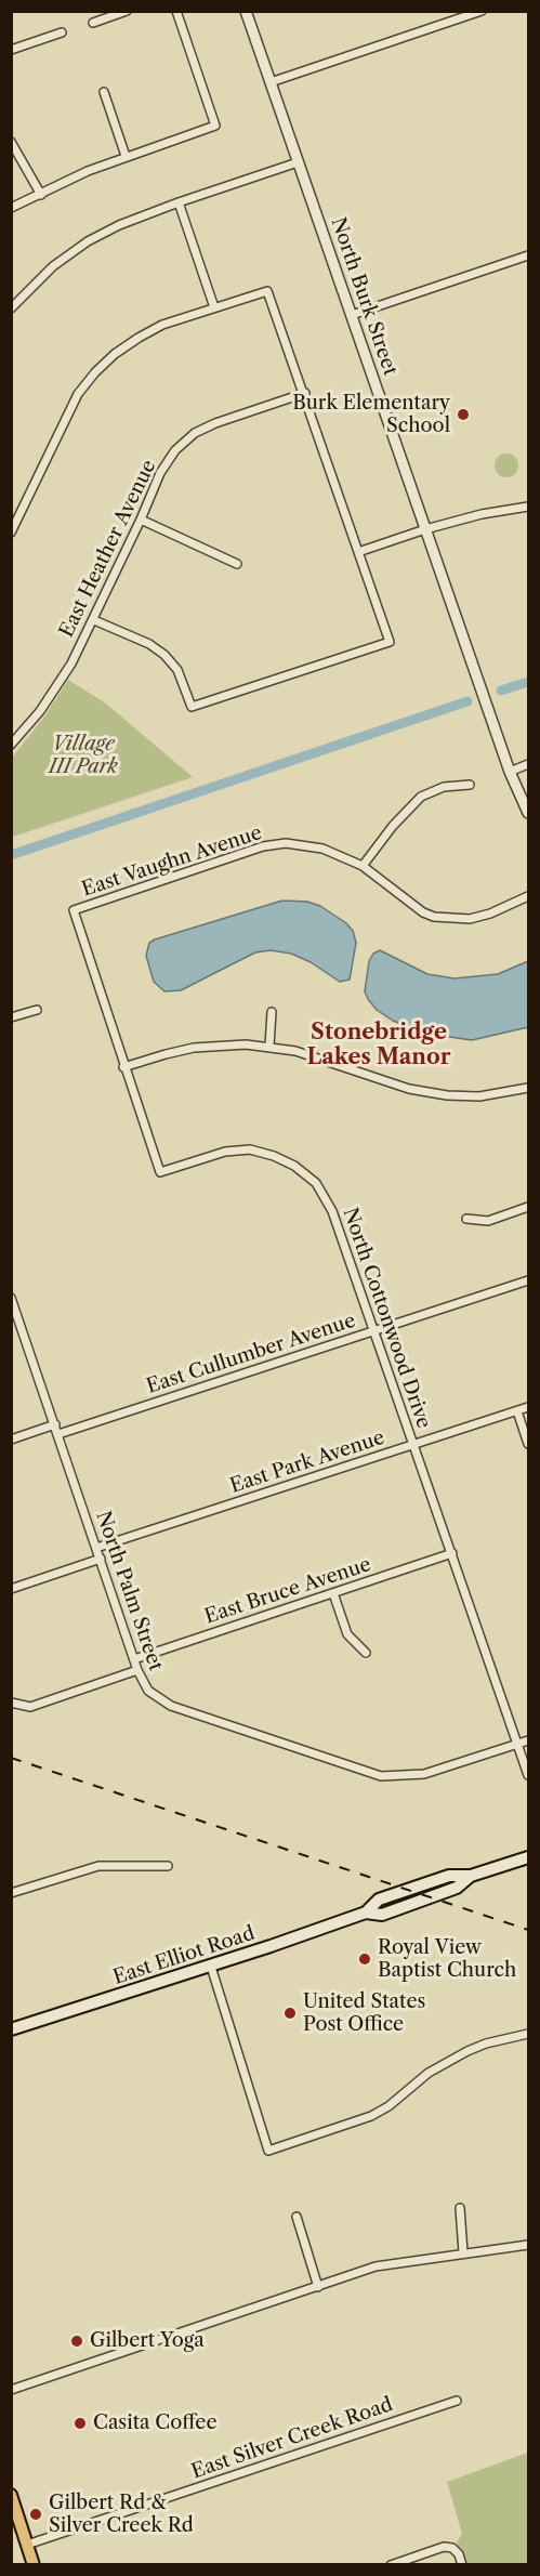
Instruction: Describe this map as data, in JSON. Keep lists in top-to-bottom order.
{
  "streets": {
    "main road": ["East Elliot Road"],
    "street": [
      "North Burk Street",
      "East Heather Avenue",
      "East Vaughn Avenue",
      "North Cottonwood Drive",
      "East Cullumber Avenue",
      "East Park Avenue",
      "North Palm Street",
      "East Bruce Avenue",
      "East Silver Creek Road"
    ]
  },
  "crossings": [
    ["East Vaughn Avenue", "North Cottonwood Drive"],
    ["North Cottonwood Drive", "East Cullumber Avenue"],
    ["North Cottonwood Drive", "East Park Avenue"],
    ["North Cottonwood Drive", "North Palm Street"],
    ["North Cottonwood Drive", "East Bruce Avenue"],
    ["East Cullumber Avenue", "North Palm Street"],
    ["East Park Avenue", "North Palm Street"],
    ["North Palm Street", "East Bruce Avenue"]
  ],
  "districts": ["Stonebridge Lakes Manor"],
  "parks": ["Village III Park"],
  "places": [
    "Burk Elementary School",
    "Royal View Baptist Church",
    "United States Post Office",
    "Gilbert Yoga",
    "Casita Coffee",
    "Gilbert Rd & Silver Creek Rd"
  ]
}
